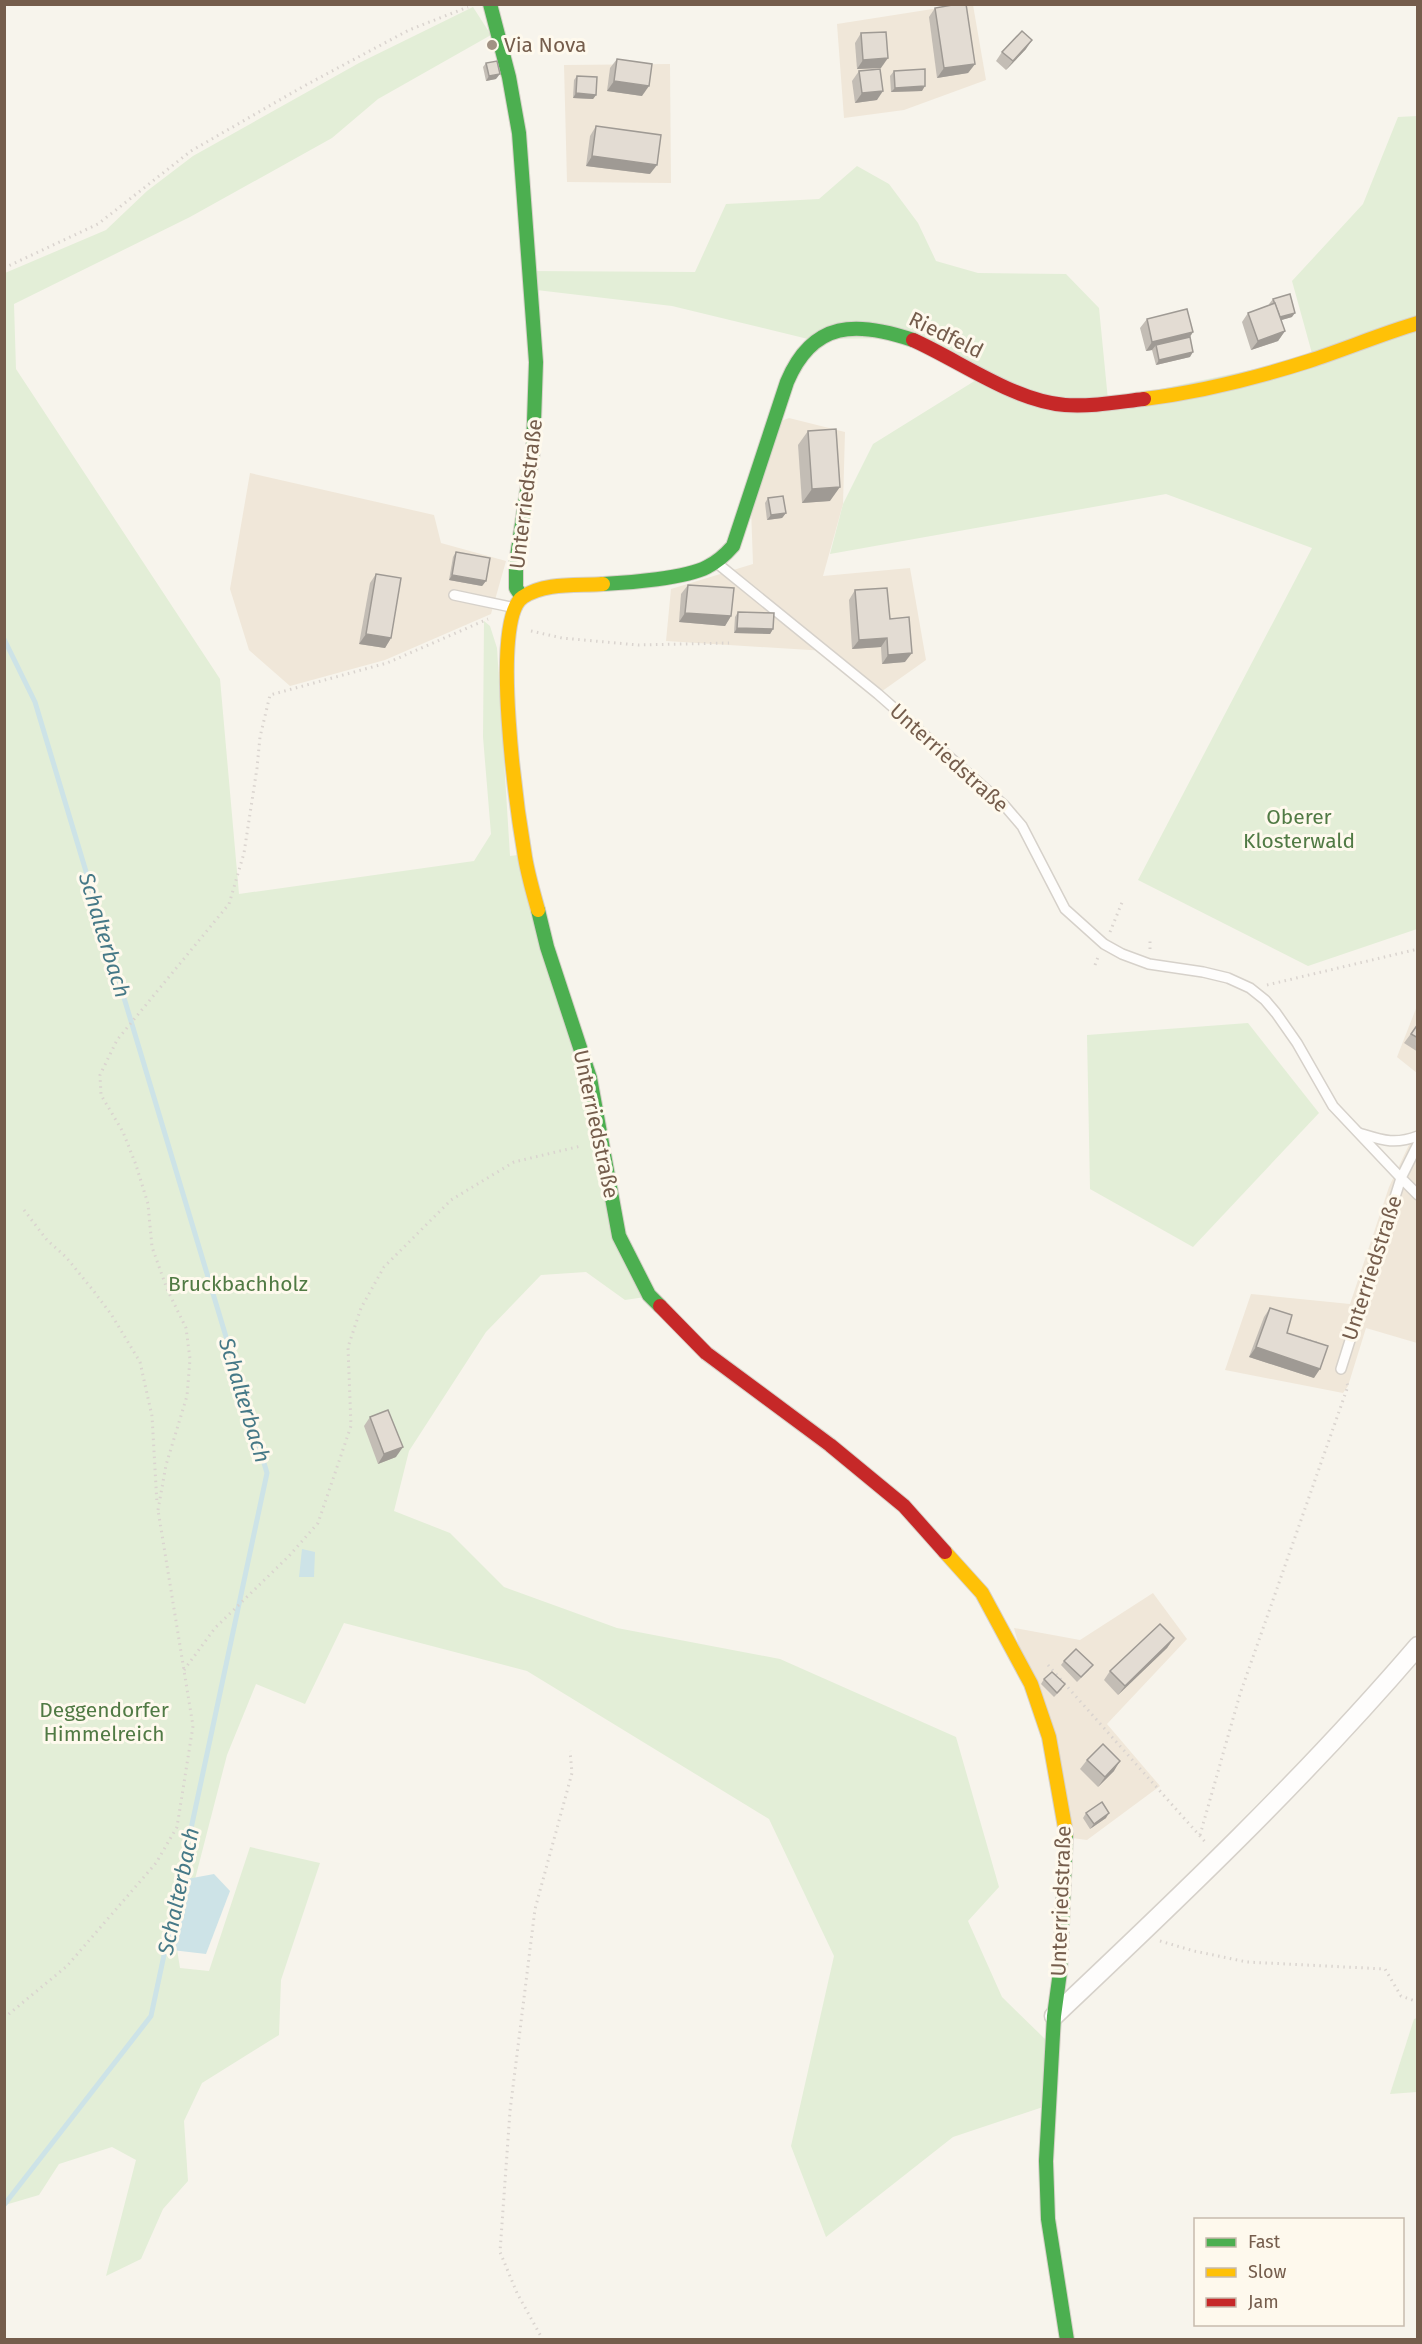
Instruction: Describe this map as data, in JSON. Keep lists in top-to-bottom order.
{
  "streets": {
    "street": ["Riedfeld", "Unterriedstraße"]
  },
  "crossings": [
    ["Riedfeld", "Unterriedstraße"]
  ],
  "water": ["Schalterbach"],
  "parks": ["Oberer Klosterwald", "Bruckbachholz", "Deggendorfer Himmelreich"],
  "places": ["Via Nova"],
  "legend": ["Fast", "Slow", "Jam"]
}
